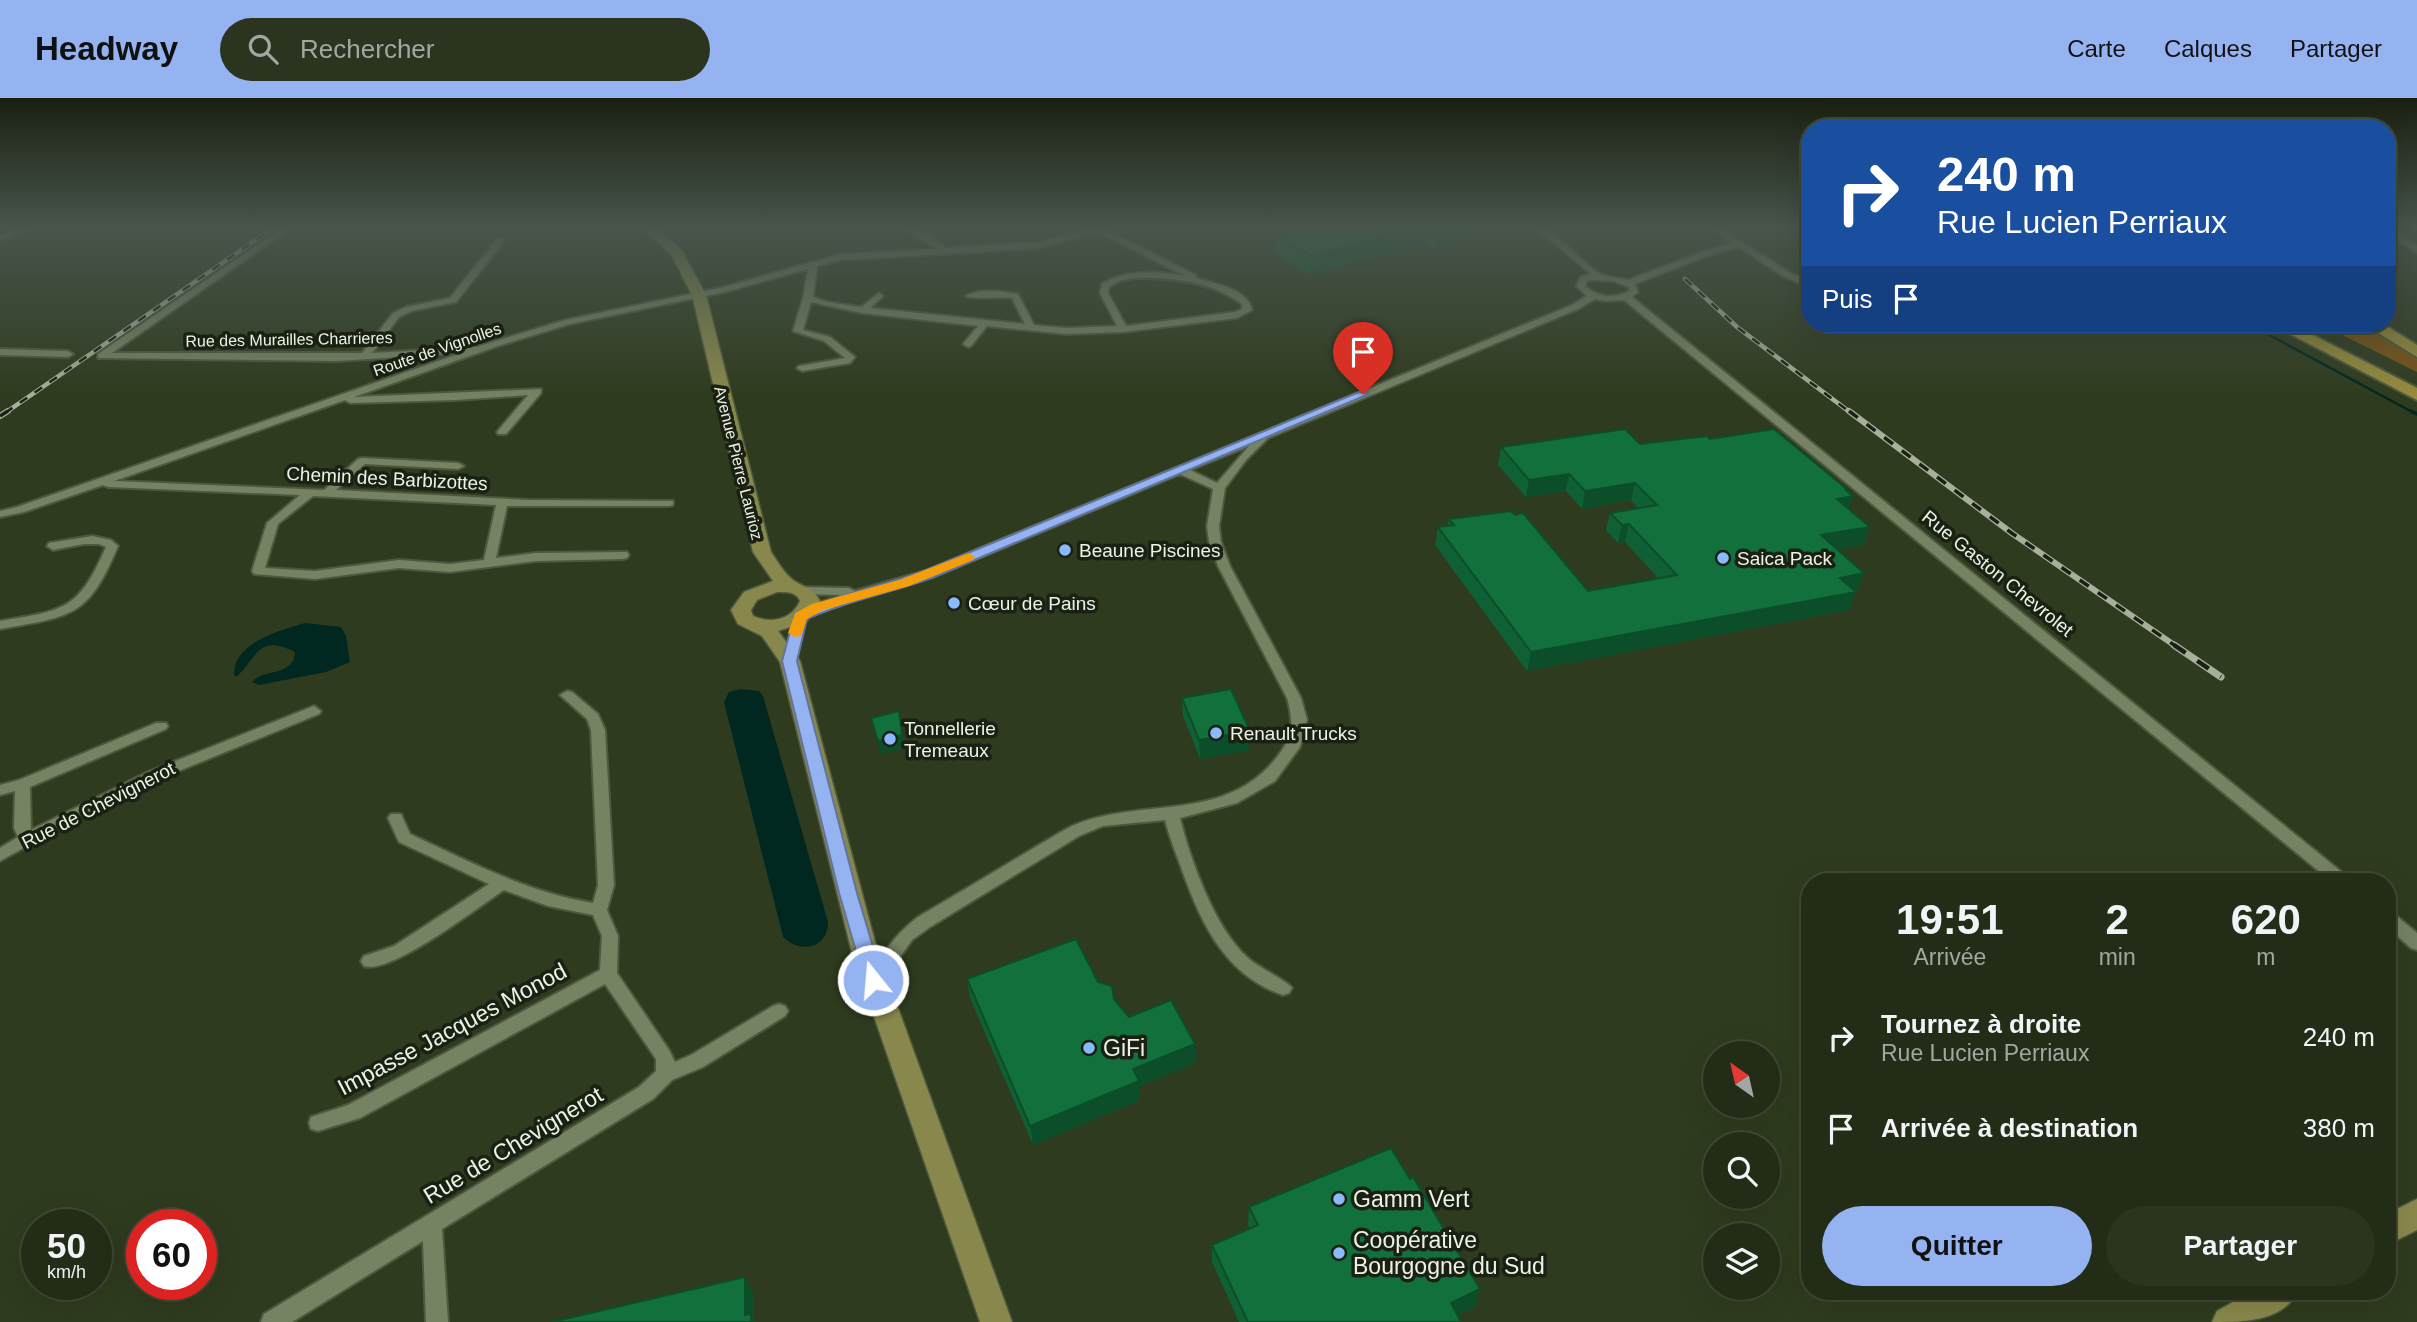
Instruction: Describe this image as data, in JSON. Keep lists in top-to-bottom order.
{
  "streets": {
    "main road": ["Avenue Pierre Laurioz"],
    "street": [
      "Rue des Murailles Charrieres",
      "Route de Vignolles",
      "Chemin des Barbizottes",
      "Rue Gaston Chevrolet",
      "Rue de Chevignerot",
      "Impasse Jacques Monod"
    ]
  },
  "crossings": [
    ["Rue des Murailles Charrieres", "Route de Vignolles"],
    ["Route de Vignolles", "Avenue Pierre Laurioz"],
    ["Route de Vignolles", "Chemin des Barbizottes"]
  ],
  "places": [
    "Beaune Piscines",
    "Saica Pack",
    "Cœur de Pains",
    "Renault Trucks",
    "Tonnellerie Tremeaux",
    "GiFi",
    "Gamm Vert",
    "Coopérative Bourgogne du Sud"
  ],
  "north": "top left",
  "page": {
    "header": "Headway",
    "search": "Rechercher",
    "nav": ["Carte", "Calques", "Partager"],
    "turn": ["240 m", "Rue Lucien Perriaux"],
    "then": "Puis",
    "eta": [
      "19:51",
      "Arrivée",
      "2",
      "min",
      "620",
      "m"
    ],
    "list": [
      {
        "name": "Tournez à droite",
        "note": "Rue Lucien Perriaux",
        "value": "240 m"
      },
      {
        "name": "Arrivée à destination",
        "value": "380 m"
      }
    ],
    "buttons": ["Quitter", "Partager"],
    "speed": "50 km/h",
    "limit": "60"
  }
}
